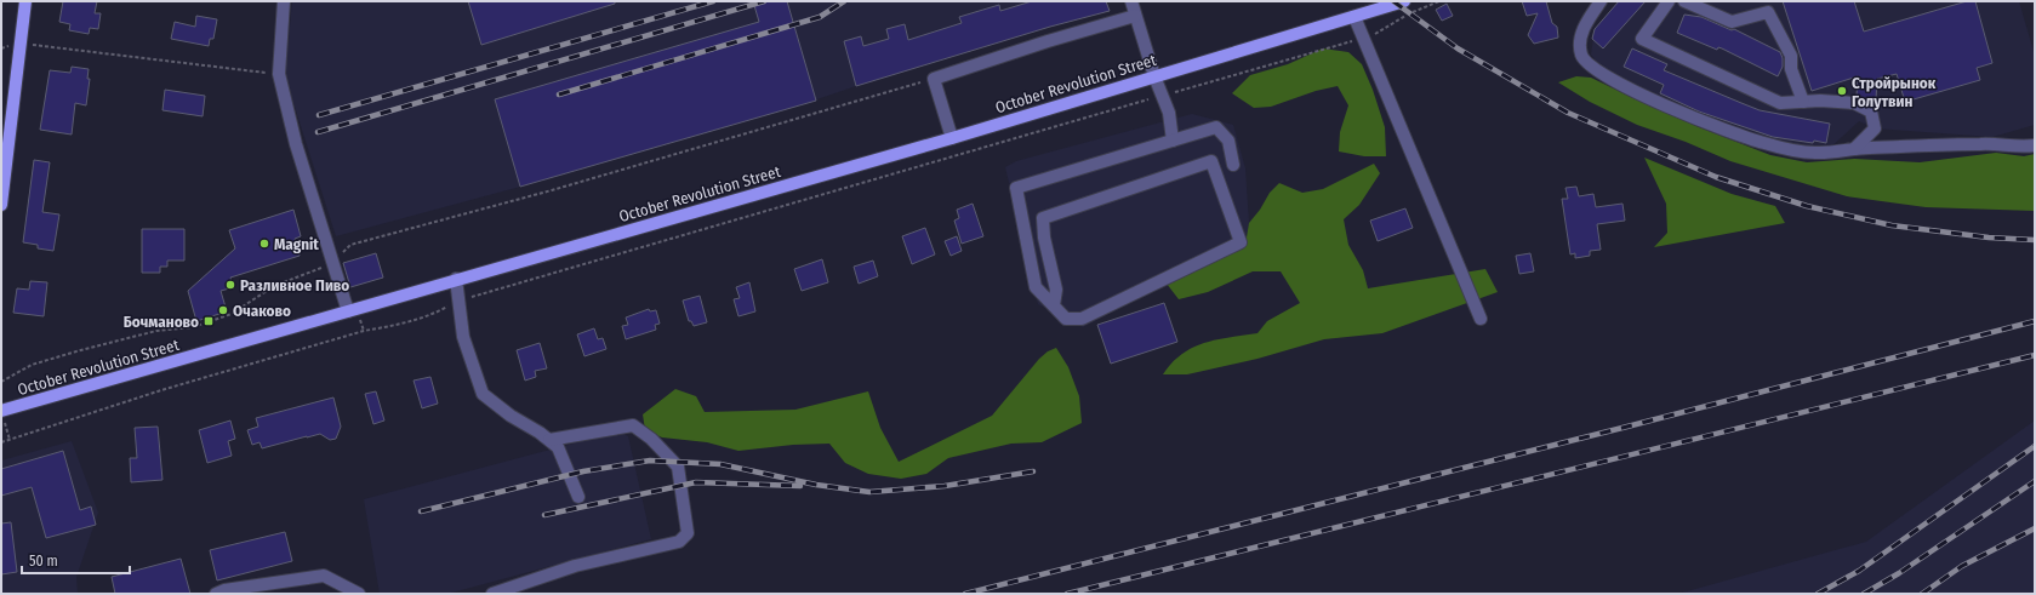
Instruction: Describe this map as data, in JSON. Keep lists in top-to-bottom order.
{
  "streets": {
    "main road": ["October Revolution Street"]
  },
  "places": {
    "other": [
      "Стройрынок Голутвин",
      "Magnit",
      "Разливное Пиво",
      "Очаково"
    ],
    "transit": ["Бочманово"]
  },
  "scale_bar": "50 m"
}
